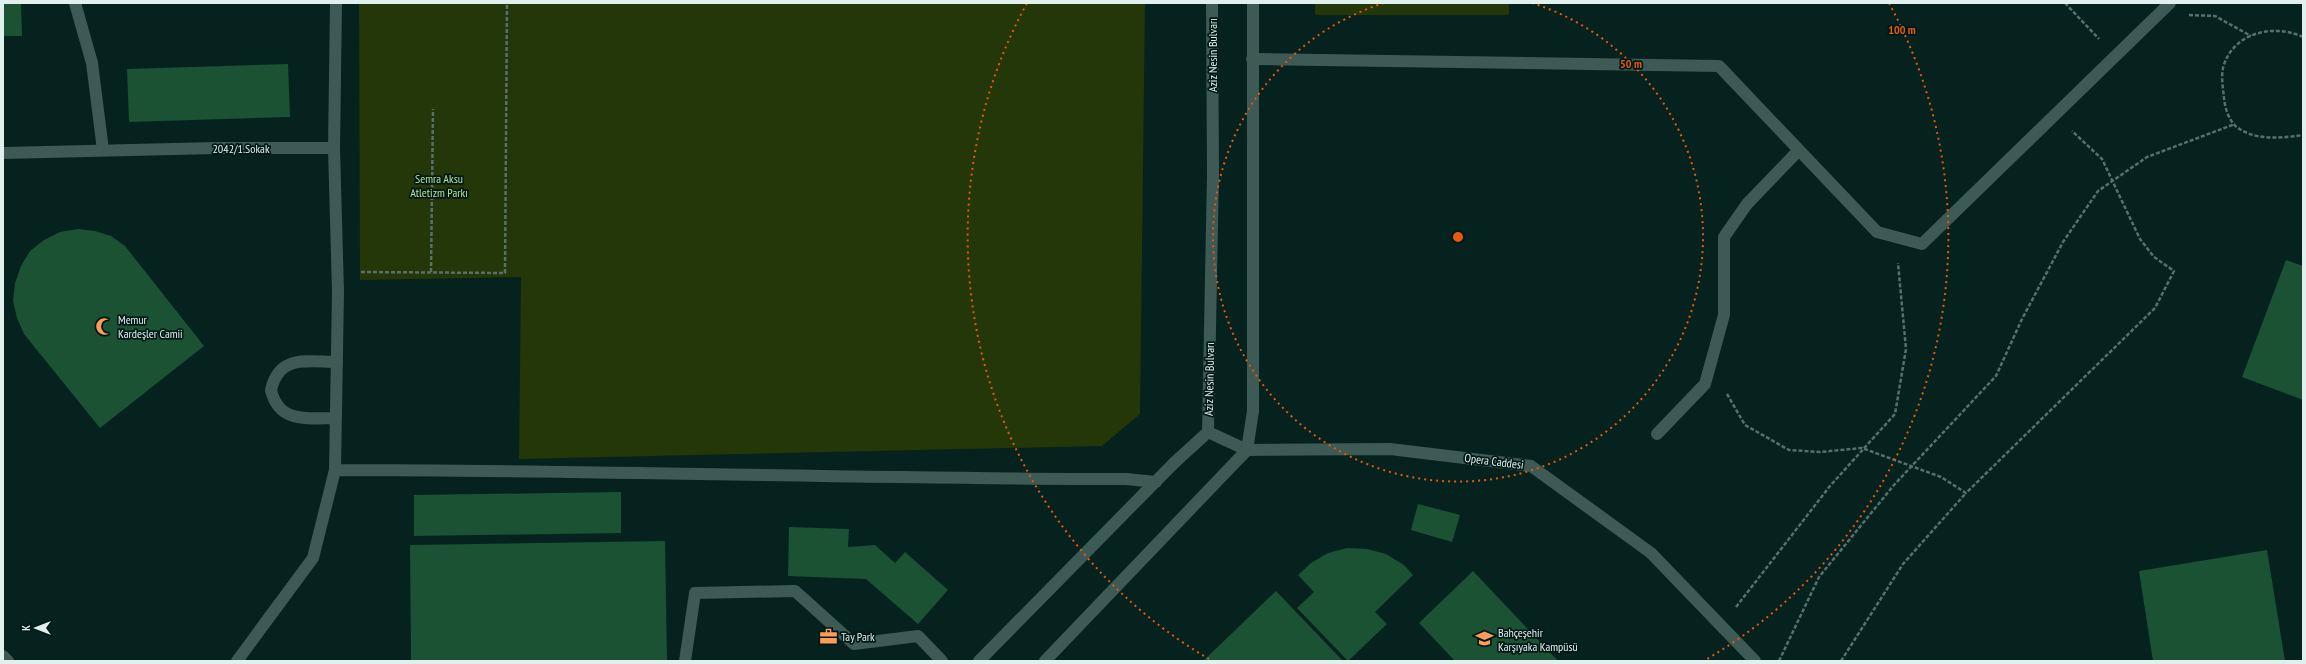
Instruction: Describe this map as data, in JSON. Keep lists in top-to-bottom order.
{
  "streets": {
    "street": ["Aziz Nesin Bulvarı", "2042/1.Sokak", "Opera Caddesi"]
  },
  "parks": ["Semra Aksu Atletizm Parkı"],
  "places": {
    "mosque": ["Memur Kardeşler Camii"],
    "office": ["Tay Park"],
    "school or university": ["Bahçeşehir Karşıyaka Kampüsü"]
  },
  "north": "left",
  "rings": ["100 m", "50 m"]
}
